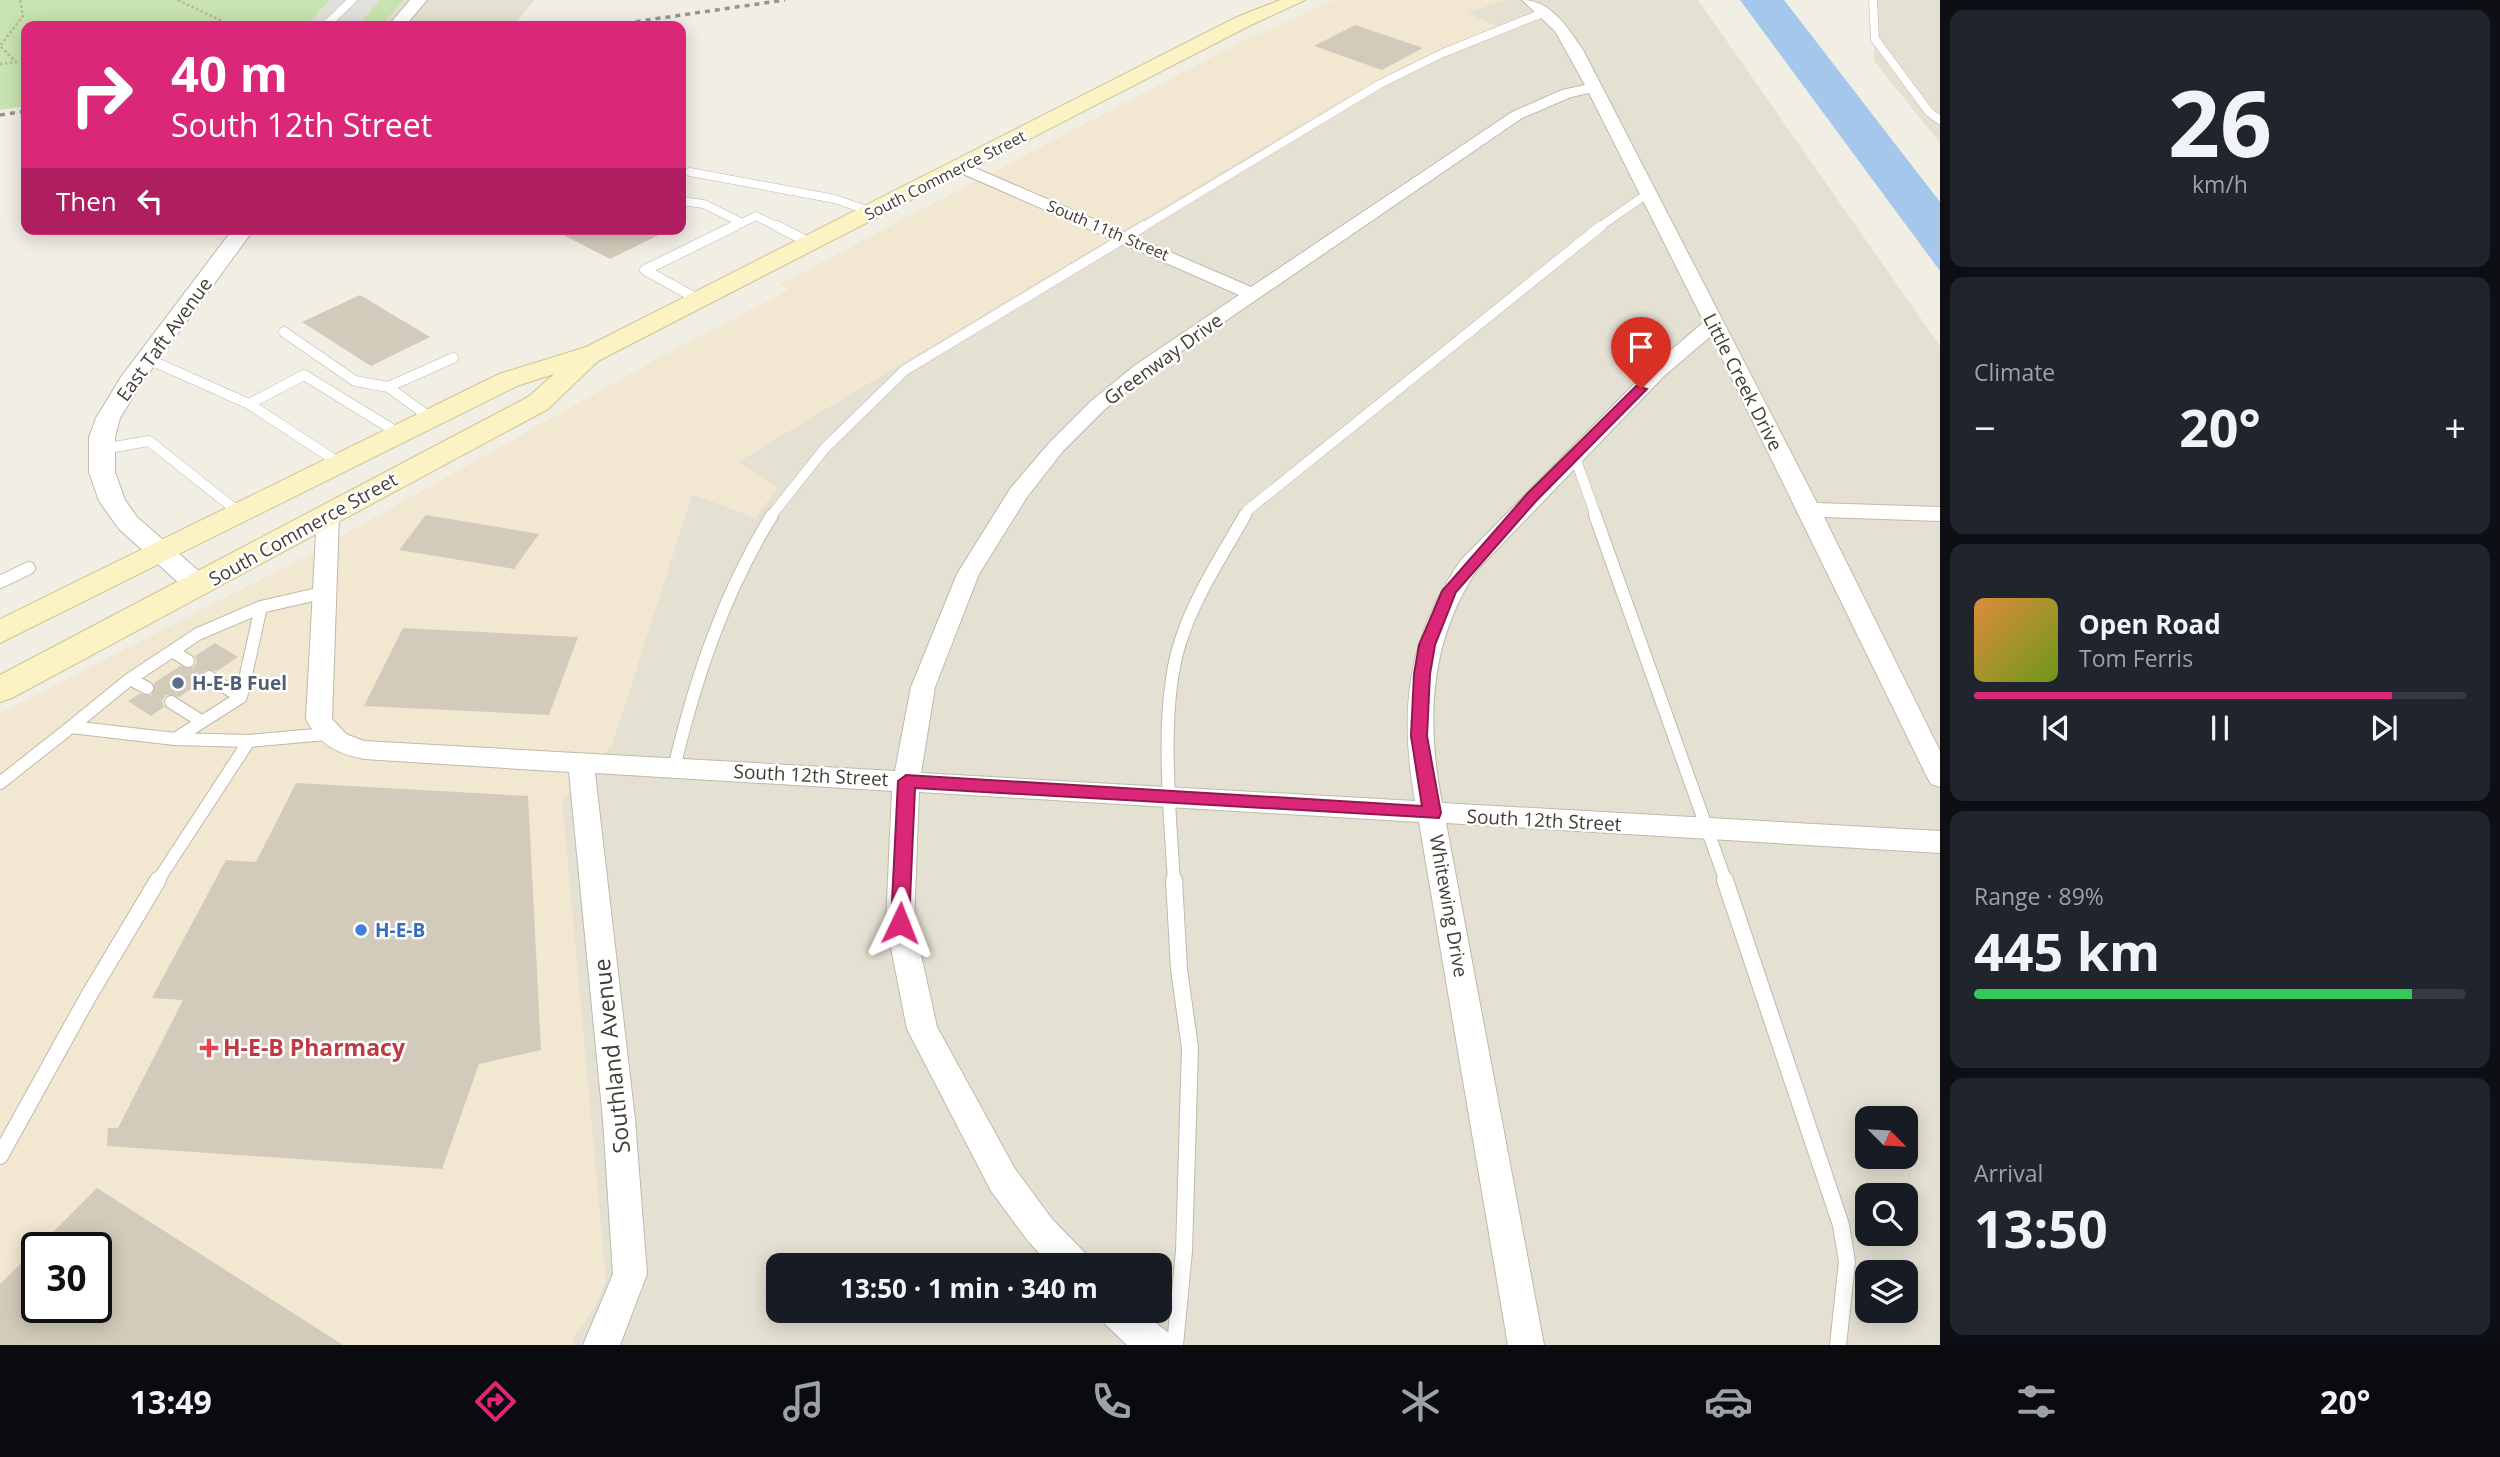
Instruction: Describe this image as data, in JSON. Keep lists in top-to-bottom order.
{
  "streets": {
    "main road": ["South Commerce Street"],
    "street": [
      "South 11th Street",
      "East Taft Avenue",
      "Greenway Drive",
      "Little Creek Drive",
      "South 12th Street",
      "Whitewing Drive",
      "Southland Avenue"
    ]
  },
  "crossings": [
    ["South Commerce Street", "South 11th Street"],
    ["South Commerce Street", "East Taft Avenue"],
    ["South 11th Street", "Greenway Drive"],
    ["Greenway Drive", "Little Creek Drive"],
    ["Greenway Drive", "South 12th Street"],
    ["Little Creek Drive", "Whitewing Drive"],
    ["South 12th Street", "Whitewing Drive"],
    ["South 12th Street", "Southland Avenue"]
  ],
  "places": {
    "other": ["H-E-B Fuel", "H-E-B"],
    "health": ["H-E-B Pharmacy"]
  },
  "north": "bottom right",
  "page": {
    "tile": [
      ["26", "km/h"],
      "Climate",
      ["Range · 89%", "445 km"],
      ["Arrival", "13:50"]
    ],
    "turn": ["40 m", "South 12th Street"],
    "then": "Then",
    "heat": ["−", "20°", "+"],
    "song": ["Open Road", "Tom Ferris"],
    "limit": "30",
    "trip": "13:50 · 1 min · 340 m",
    "tabs": ["13:49", "20°"]
  }
}
